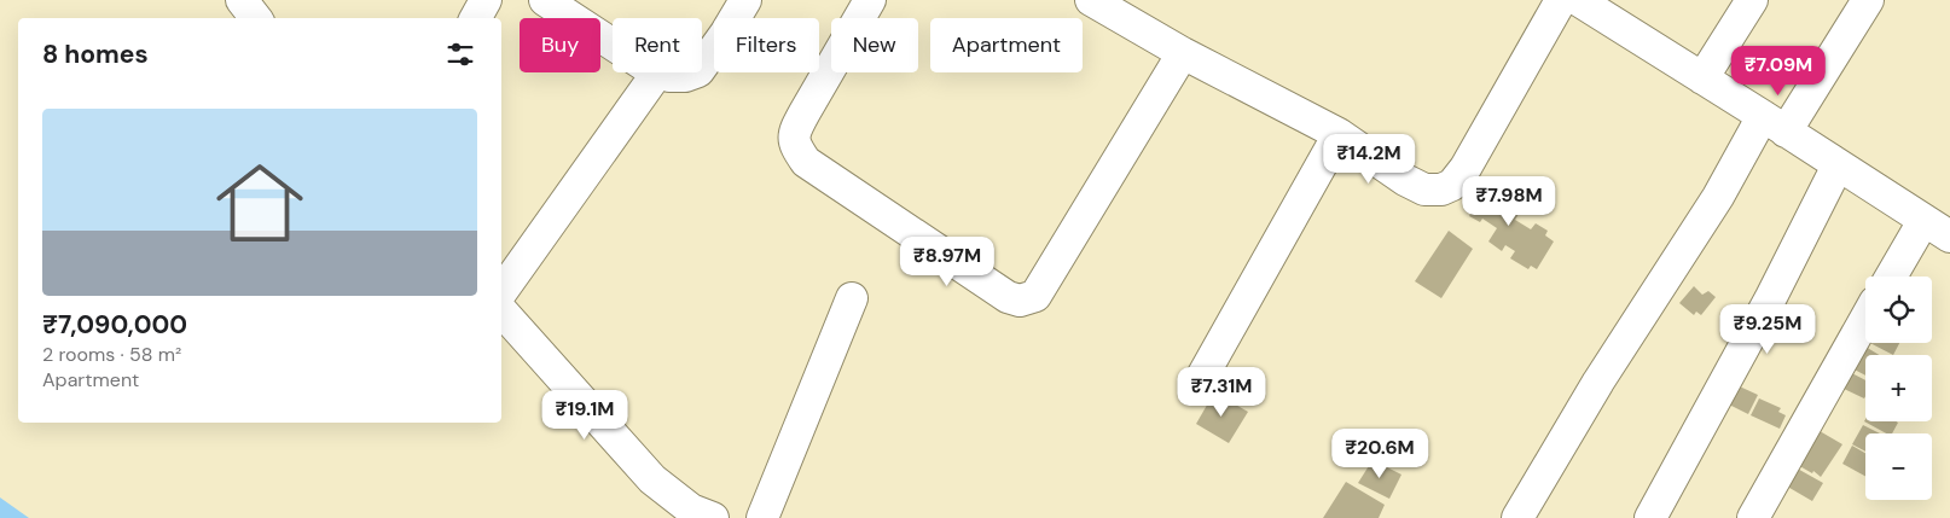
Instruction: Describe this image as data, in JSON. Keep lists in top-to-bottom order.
{
  "page": {
    "chip": [
      "Buy",
      "Rent",
      "Filters",
      "New",
      "Apartment"
    ],
    "heading": "8 homes",
    "price": [
      "₹7.09M",
      "₹14.2M",
      "₹7.98M",
      "₹8.97M",
      "₹9.25M",
      "₹7.31M",
      "₹19.1M",
      "₹20.6M"
    ],
    "list": [
      {
        "name": "₹7,090,000",
        "note": "2 rooms · 58 m² · Apartment"
      }
    ],
    "map_buttons": ["+", "−"]
  }
}
